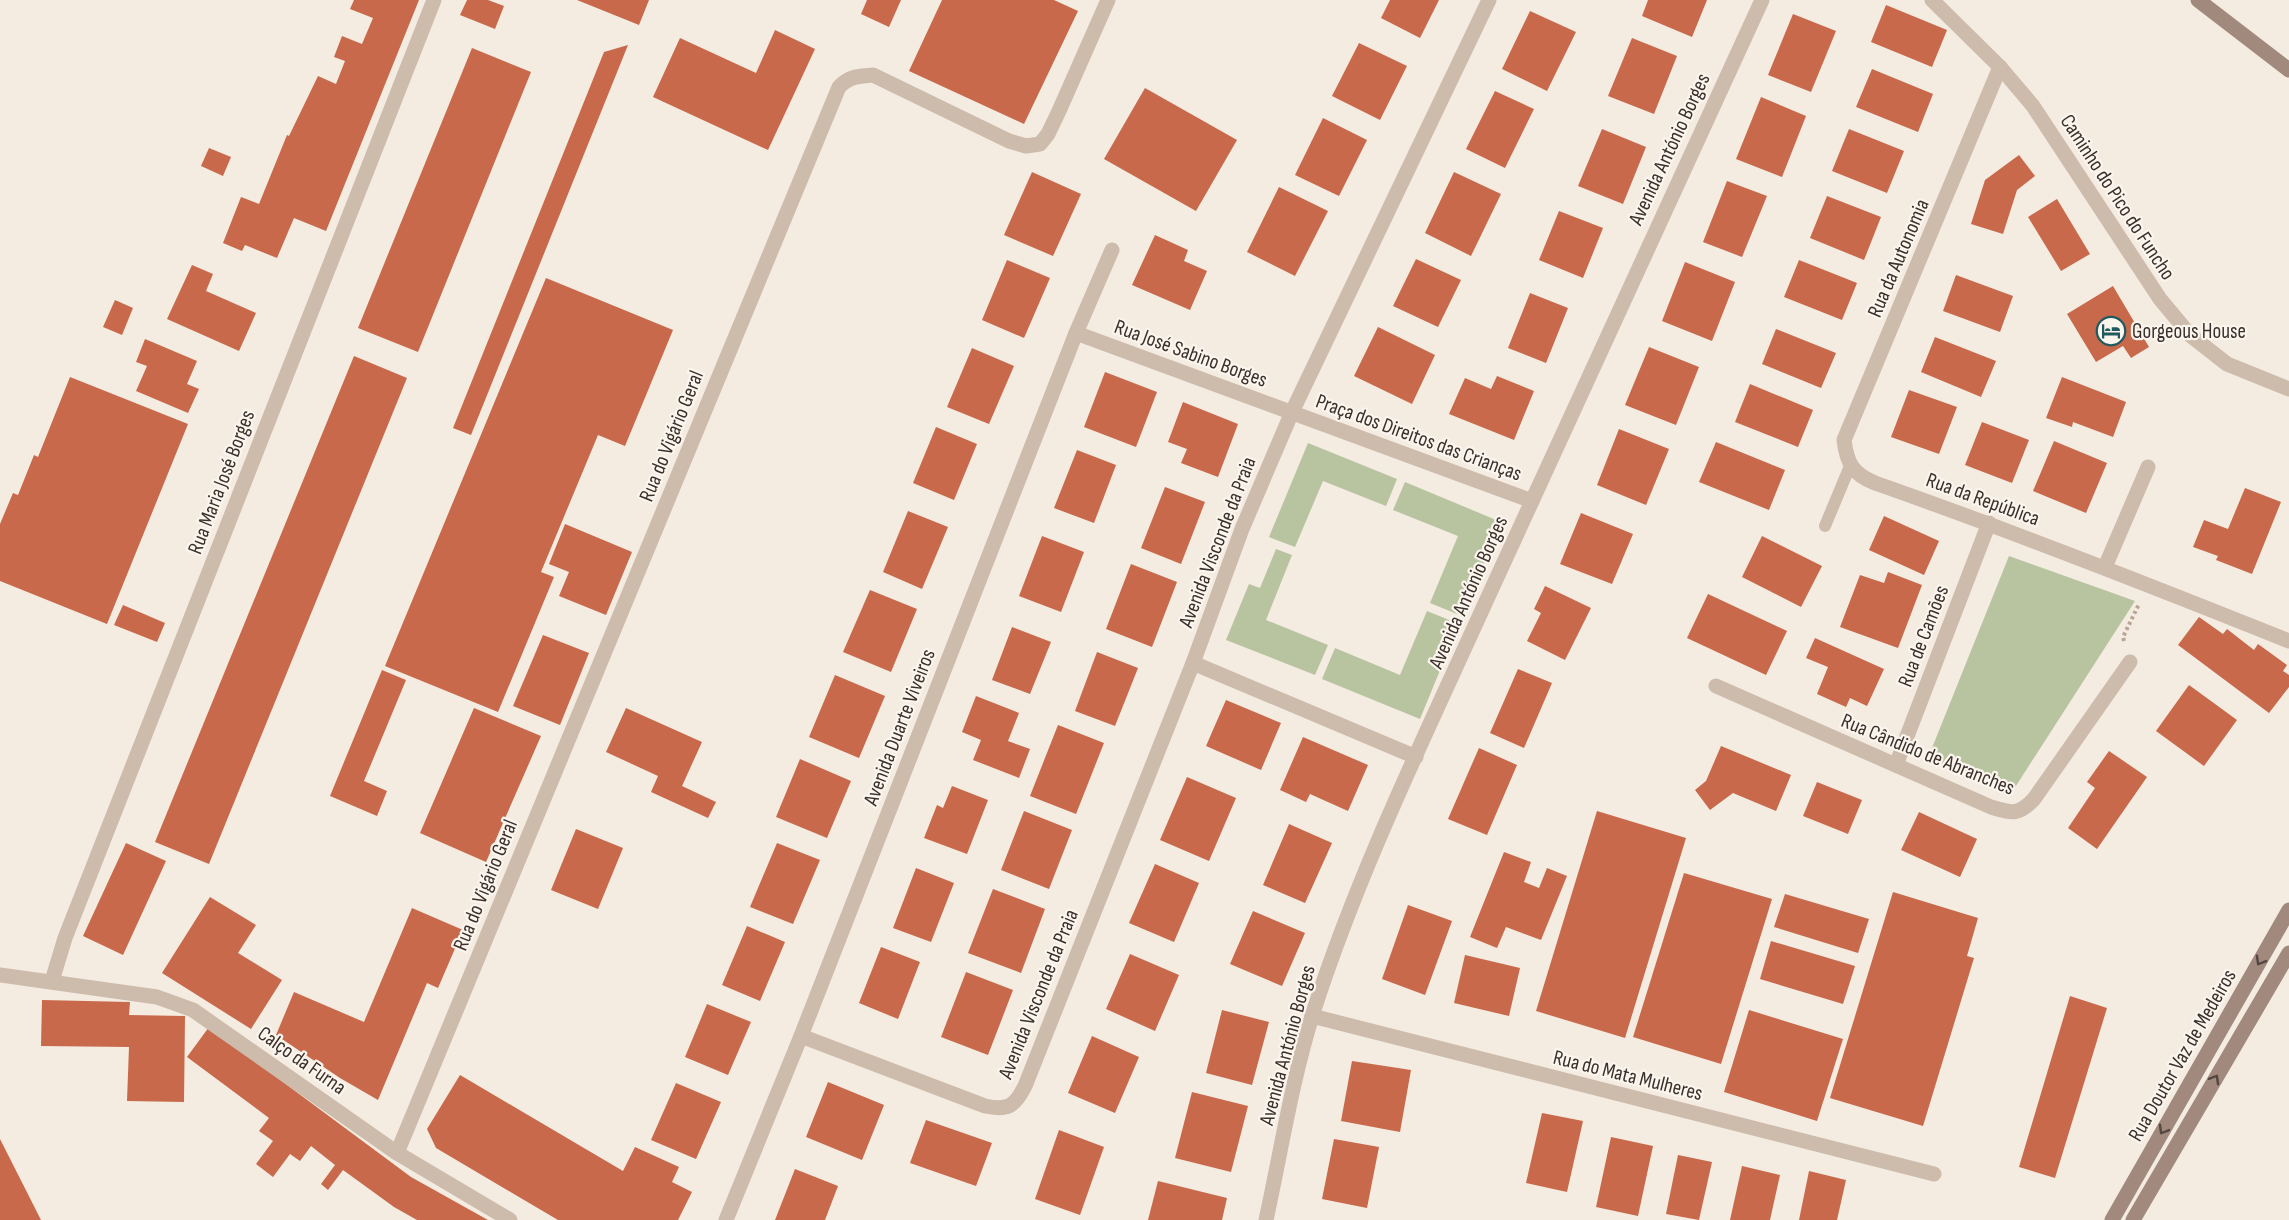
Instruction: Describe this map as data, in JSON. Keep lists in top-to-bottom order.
{
  "streets": {
    "street": [
      "Avenida António Borges",
      "Caminho do Pico do Funcho",
      "Rua da Autonomia",
      "Rua José Sabino Borges",
      "Rua do Vigário Geral",
      "Praça dos Direitos das Crianças",
      "Rua Maria José Borges",
      "Rua da República",
      "Avenida Visconde da Praia",
      "Rua de Camões",
      "Avenida Duarte Viveiros",
      "Rua Cândido de Abranches",
      "Rua Doutor Vaz de Medeiros",
      "Calço da Furna",
      "Rua do Mata Mulheres"
    ]
  },
  "crossings": [
    ["Avenida António Borges", "Praça dos Direitos das Crianças"],
    ["Avenida António Borges", "Rua do Mata Mulheres"],
    ["Caminho do Pico do Funcho", "Rua da Autonomia"],
    ["Rua da Autonomia", "Rua da República"],
    ["Rua José Sabino Borges", "Praça dos Direitos das Crianças"],
    ["Rua José Sabino Borges", "Avenida Visconde da Praia"],
    ["Rua José Sabino Borges", "Avenida Duarte Viveiros"],
    ["Rua do Vigário Geral", "Calço da Furna"],
    ["Praça dos Direitos das Crianças", "Avenida Visconde da Praia"],
    ["Rua Maria José Borges", "Calço da Furna"],
    ["Rua da República", "Rua de Camões"],
    ["Avenida Visconde da Praia", "Avenida Duarte Viveiros"],
    ["Rua de Camões", "Rua Cândido de Abranches"]
  ],
  "places": {
    "hotel": ["Gorgeous House"]
  }
}
